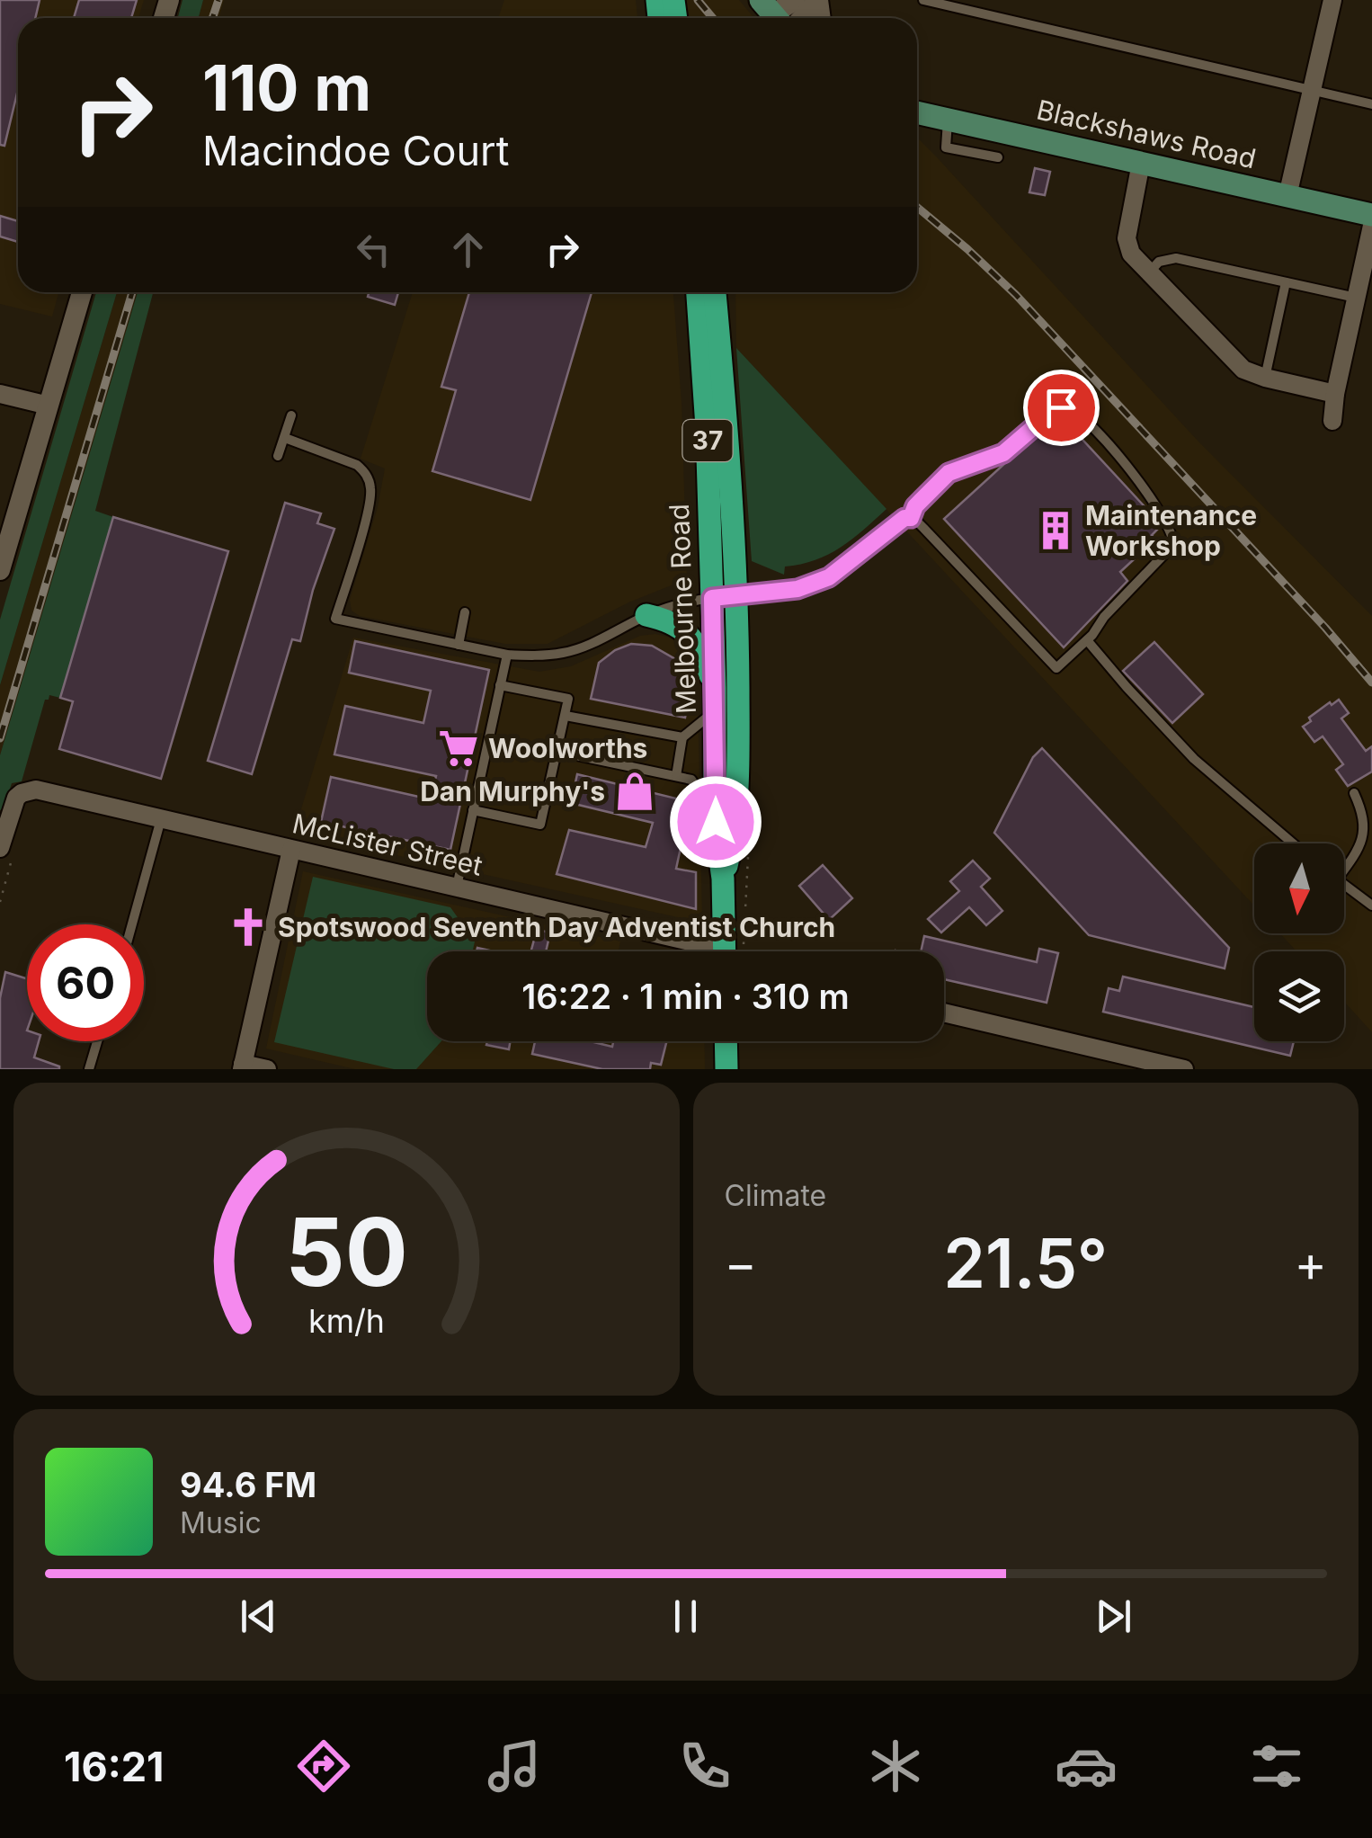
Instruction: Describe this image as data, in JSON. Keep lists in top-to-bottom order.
{
  "streets": {
    "main road": ["Blackshaws Road", "37", "Melbourne Road"],
    "street": ["McLister Street"]
  },
  "places": {
    "building": ["Maintenance Workshop"],
    "supermarket": ["Woolworths"],
    "shop": ["Dan Murphy's"],
    "church": ["Spotswood Seventh Day Adventist Church"]
  },
  "north": "bottom",
  "page": {
    "turn": ["110 m", "Macindoe Court"],
    "limit": "60",
    "trip": "16:22 · 1 min · 310 m",
    "tile": "Climate",
    "heat": ["−", "21.5°", "+"],
    "song": ["94.6 FM", "Music"],
    "tabs": "16:21",
    "gauge": ["50", "km/h"]
  }
}
